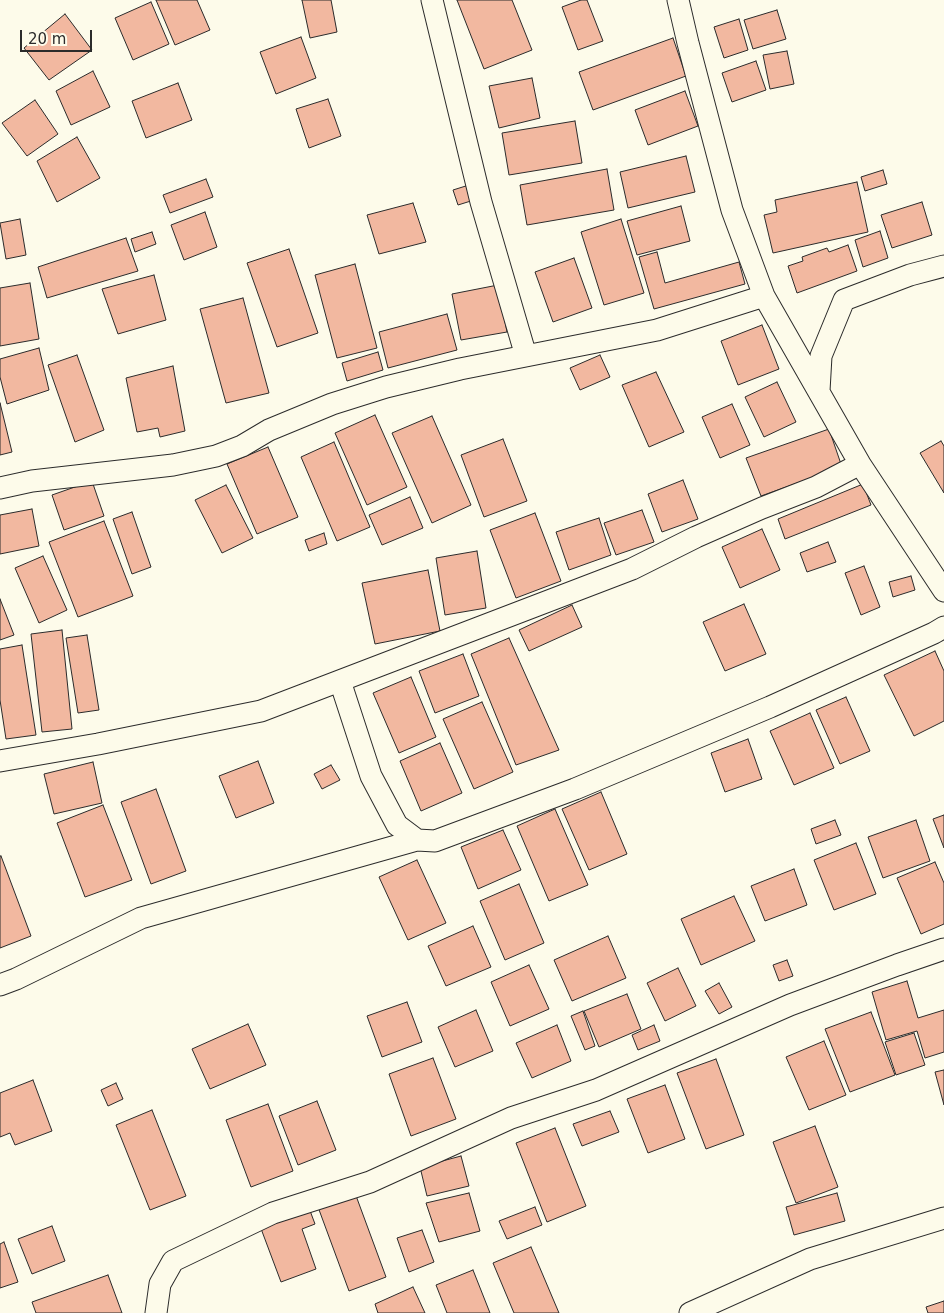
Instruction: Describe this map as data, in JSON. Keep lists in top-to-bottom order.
{
  "scale_bar": "20 m"
}
